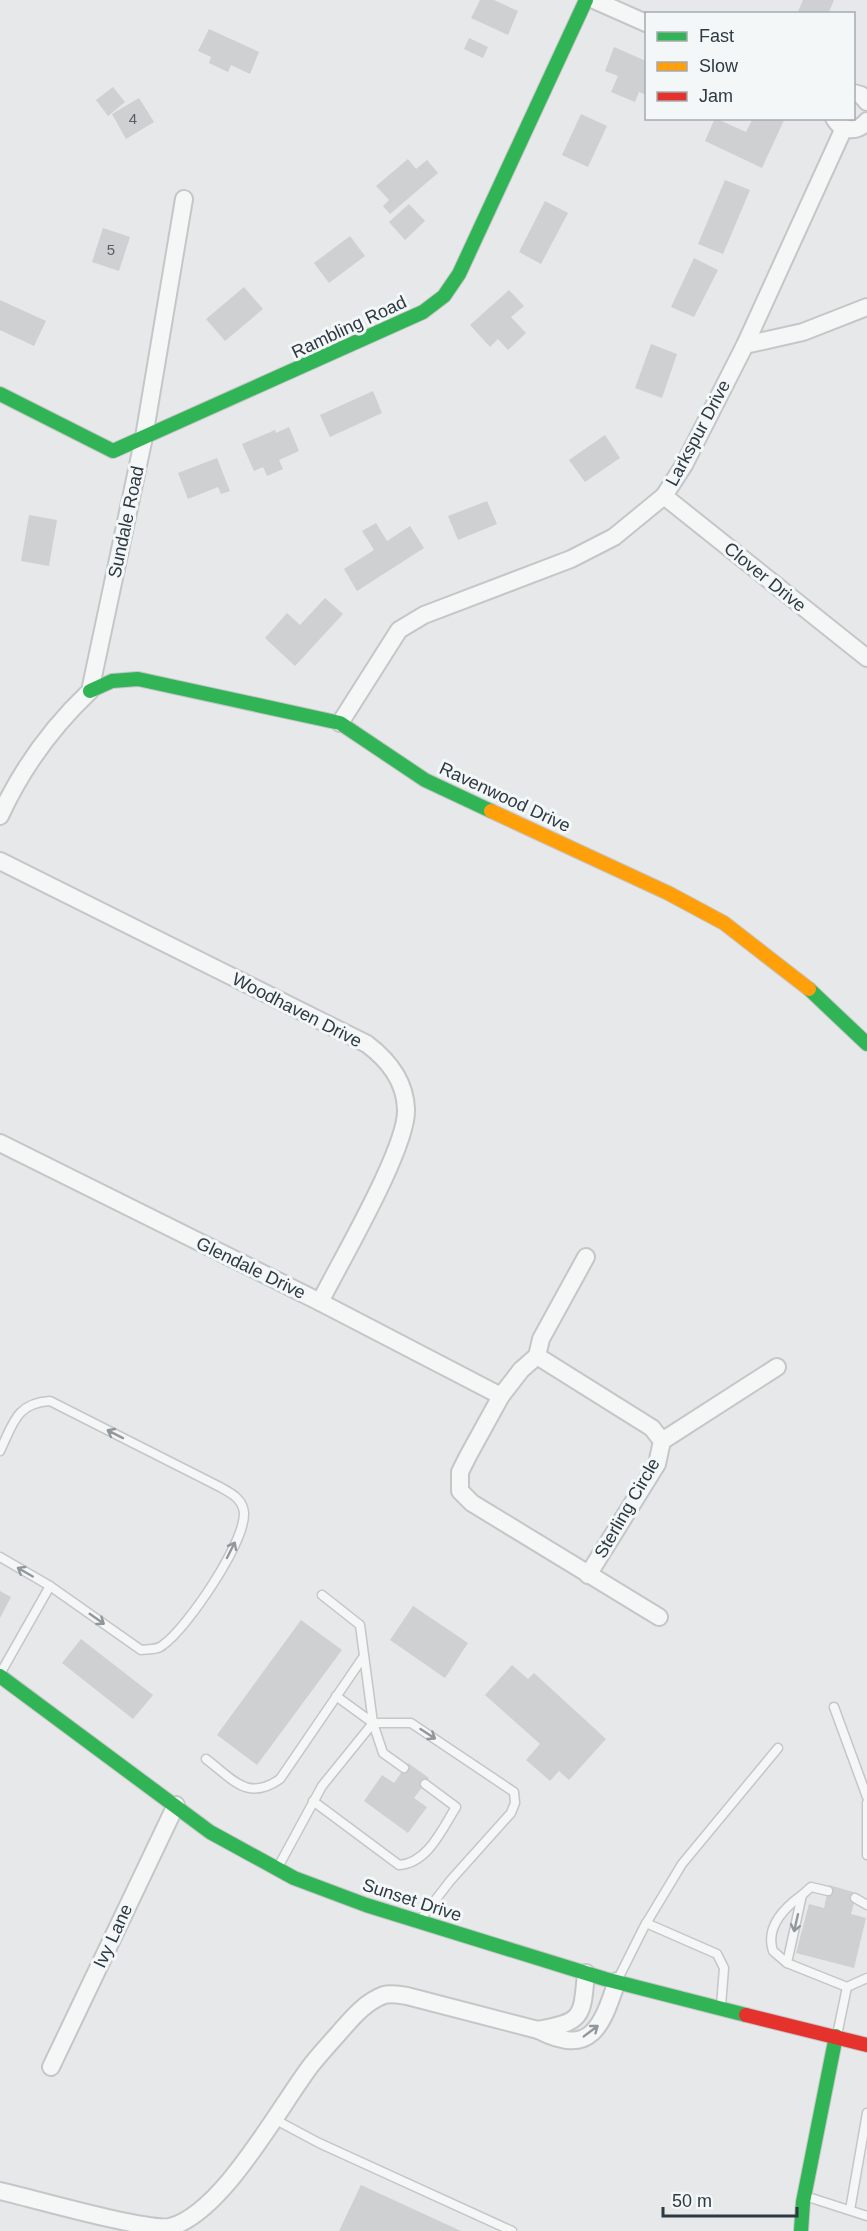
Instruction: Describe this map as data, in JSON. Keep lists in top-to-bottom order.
{
  "streets": {
    "street": [
      "Rambling Road",
      "Larkspur Drive",
      "Sundale Road",
      "Clover Drive",
      "Ravenwood Drive",
      "Woodhaven Drive",
      "Glendale Drive",
      "Sterling Circle",
      "Sunset Drive",
      "Ivy Lane"
    ]
  },
  "crossings": [
    ["Rambling Road", "Sundale Road"],
    ["Larkspur Drive", "Clover Drive"],
    ["Larkspur Drive", "Ravenwood Drive"],
    ["Sundale Road", "Ravenwood Drive"],
    ["Woodhaven Drive", "Glendale Drive"],
    ["Glendale Drive", "Sterling Circle"],
    ["Sunset Drive", "Ivy Lane"]
  ],
  "house_numbers": ["4", "5"],
  "legend": ["Fast", "Slow", "Jam"],
  "scale_bar": "50 m"
}
